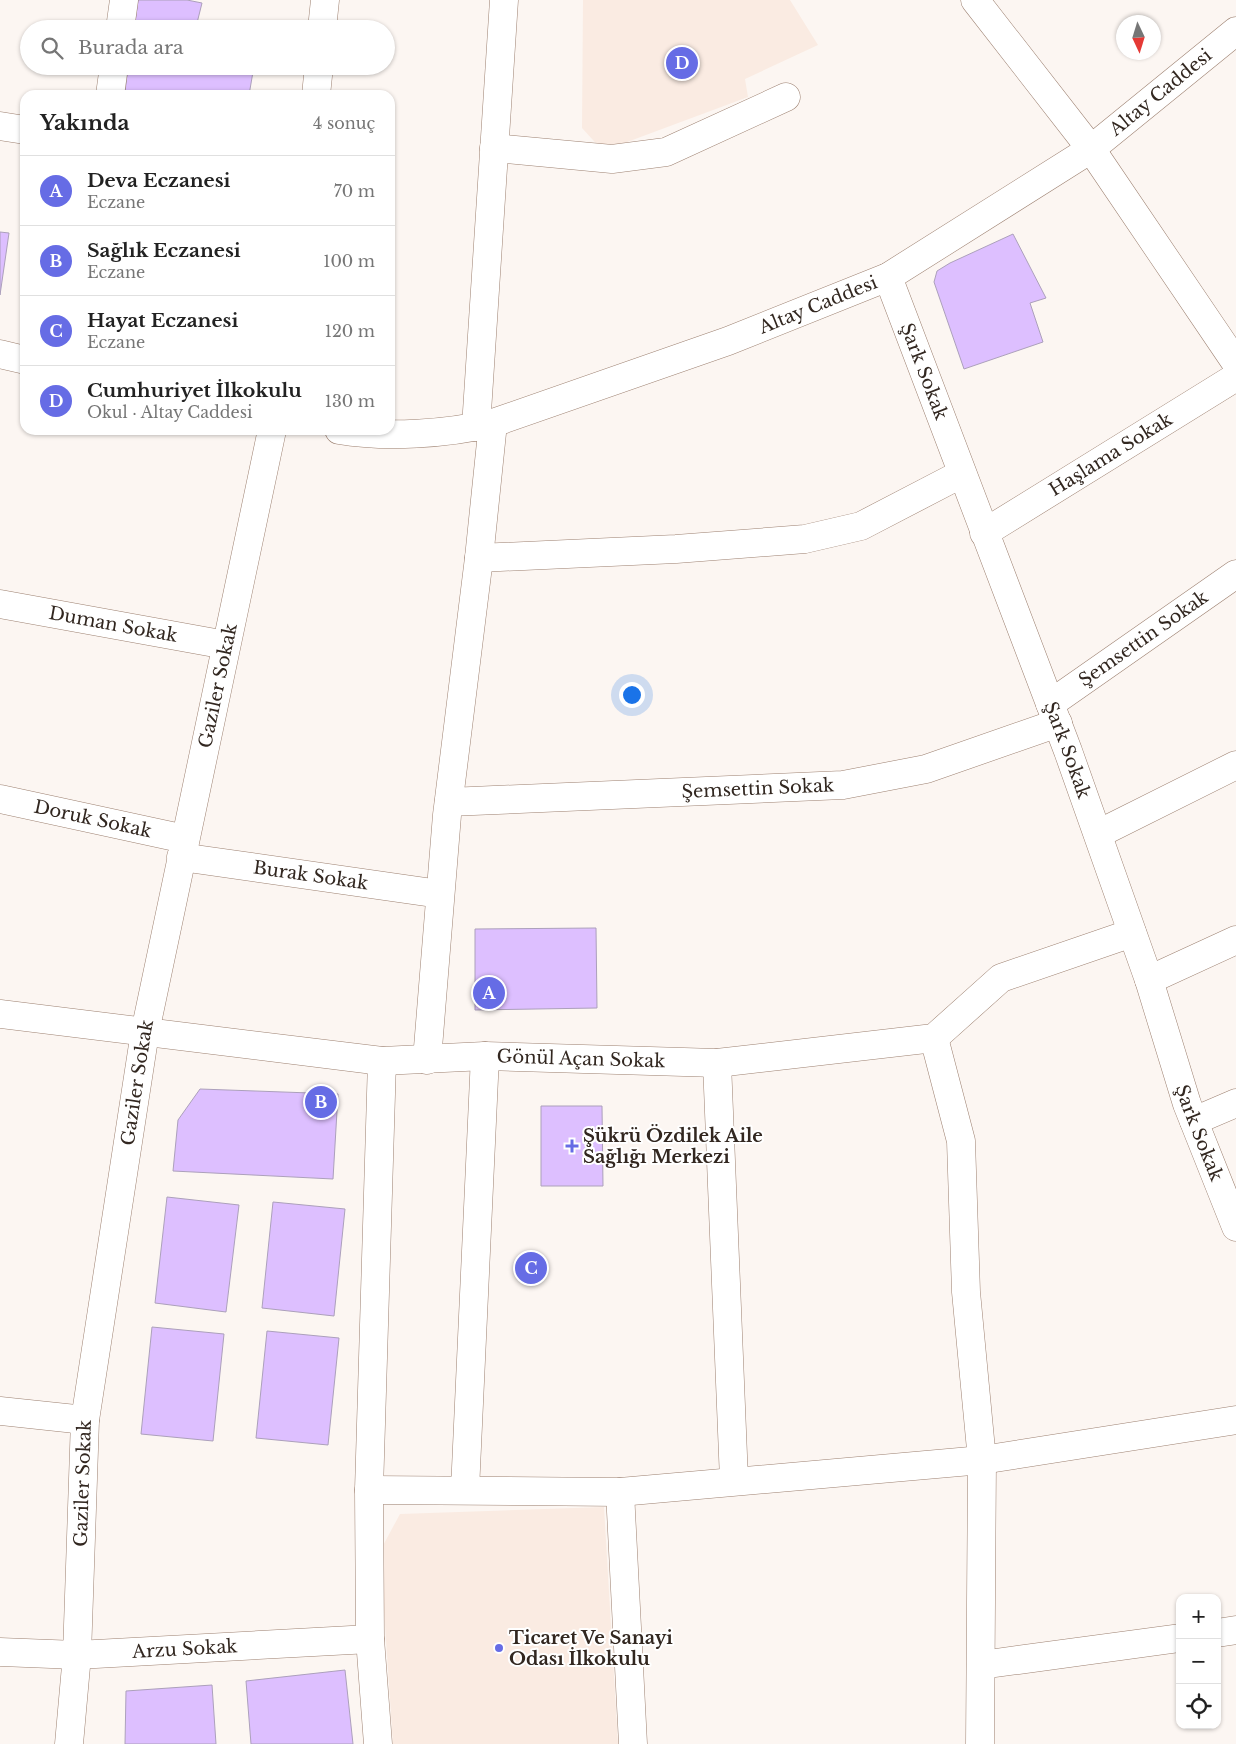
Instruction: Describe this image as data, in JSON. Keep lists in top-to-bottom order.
{
  "streets": {
    "street": [
      "Altay Caddesi",
      "Şark Sokak",
      "Haşlama Sokak",
      "Duman Sokak",
      "Şemsettin Sokak",
      "Gaziler Sokak",
      "Doruk Sokak",
      "Burak Sokak",
      "Gönül Açan Sokak",
      "Arzu Sokak"
    ]
  },
  "crossings": [
    ["Altay Caddesi", "Şark Sokak"],
    ["Şark Sokak", "Haşlama Sokak"],
    ["Şark Sokak", "Şemsettin Sokak"],
    ["Duman Sokak", "Gaziler Sokak"],
    ["Gaziler Sokak", "Doruk Sokak"],
    ["Gaziler Sokak", "Burak Sokak"],
    ["Gaziler Sokak", "Gönül Açan Sokak"],
    ["Gaziler Sokak", "Arzu Sokak"],
    ["Doruk Sokak", "Burak Sokak"]
  ],
  "places": {
    "health": ["Şükrü Özdilek Aile Sağlığı Merkezi"],
    "other": ["Ticaret Ve Sanayi Odası İlkokulu"]
  },
  "north": "bottom",
  "page": {
    "search": "Burada ara",
    "pins": [
      "D",
      "A",
      "B",
      "C"
    ],
    "heading": ["Yakında", "4 sonuç"],
    "list": [
      {
        "mark": "A",
        "name": "Deva Eczanesi",
        "note": "Eczane",
        "value": "70 m"
      },
      {
        "mark": "B",
        "name": "Sağlık Eczanesi",
        "note": "Eczane",
        "value": "100 m"
      },
      {
        "mark": "C",
        "name": "Hayat Eczanesi",
        "note": "Eczane",
        "value": "120 m"
      },
      {
        "mark": "D",
        "name": "Cumhuriyet İlkokulu",
        "note": "Okul · Altay Caddesi",
        "value": "130 m"
      }
    ],
    "map_buttons": ["+", "−"]
  }
}
